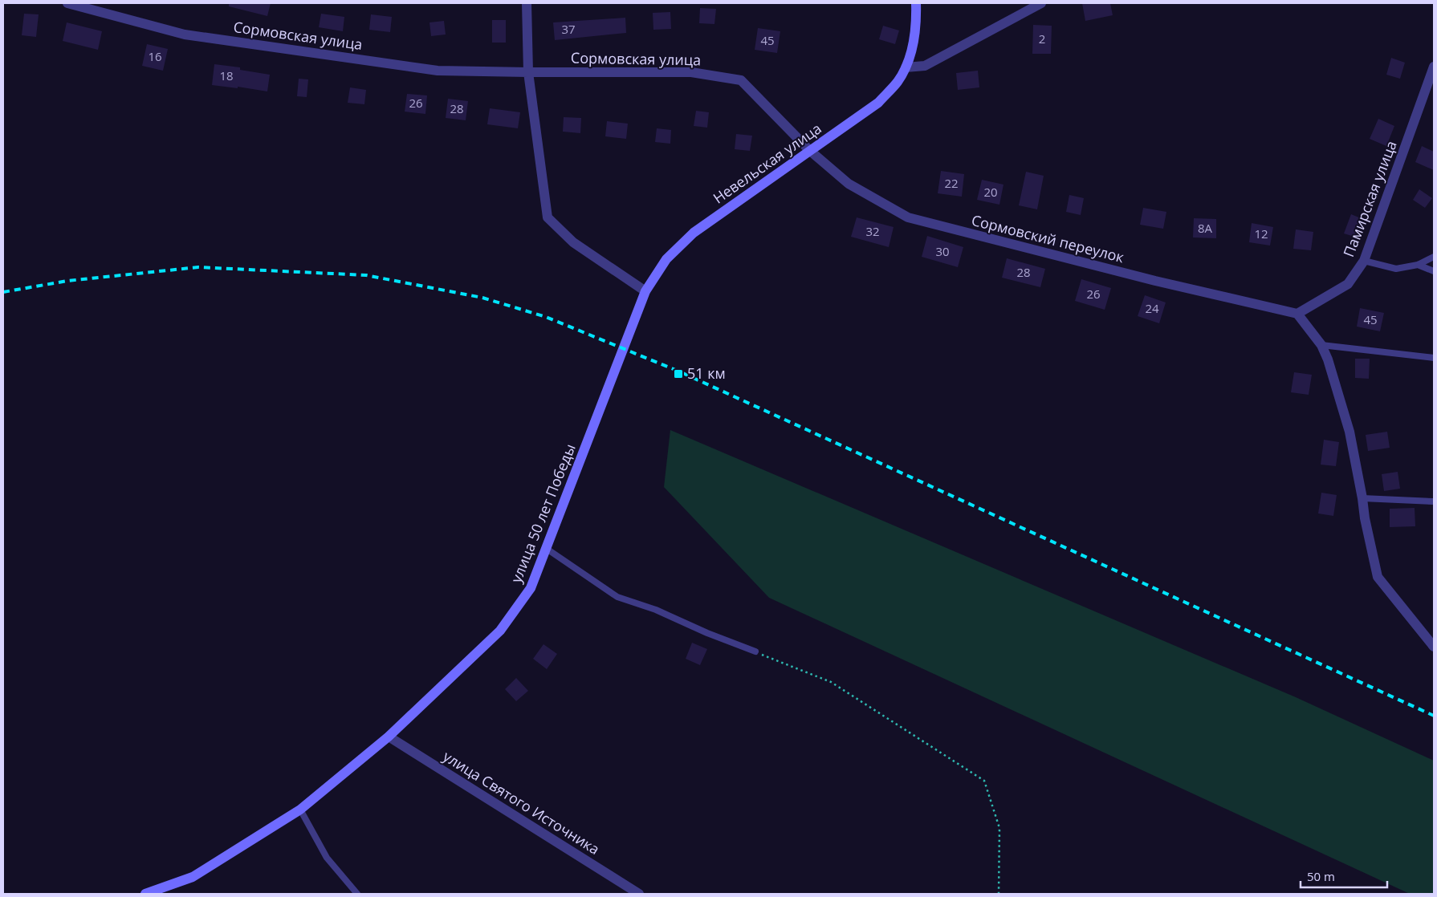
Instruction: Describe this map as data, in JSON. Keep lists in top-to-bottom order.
{
  "streets": {
    "street": [
      "Сормовская улица",
      "Невельская улица",
      "Памирская улица",
      "Сормовский переулок",
      "улица 50 лет Победы",
      "улица Святого Источника"
    ]
  },
  "crossings": [
    ["Сормовская улица", "Невельская улица"],
    ["Сормовская улица", "Сормовский переулок"],
    ["Невельская улица", "Сормовский переулок"],
    ["Невельская улица", "улица 50 лет Победы"],
    ["Памирская улица", "Сормовский переулок"],
    ["улица 50 лет Победы", "улица Святого Источника"]
  ],
  "places": {
    "transit": ["51 км"]
  },
  "house_numbers": [
    "37",
    "2",
    "45",
    "16",
    "18",
    "26",
    "28",
    "22",
    "20",
    "8А",
    "32",
    "12",
    "30",
    "28",
    "26",
    "24",
    "45"
  ],
  "scale_bar": "50 m"
}
